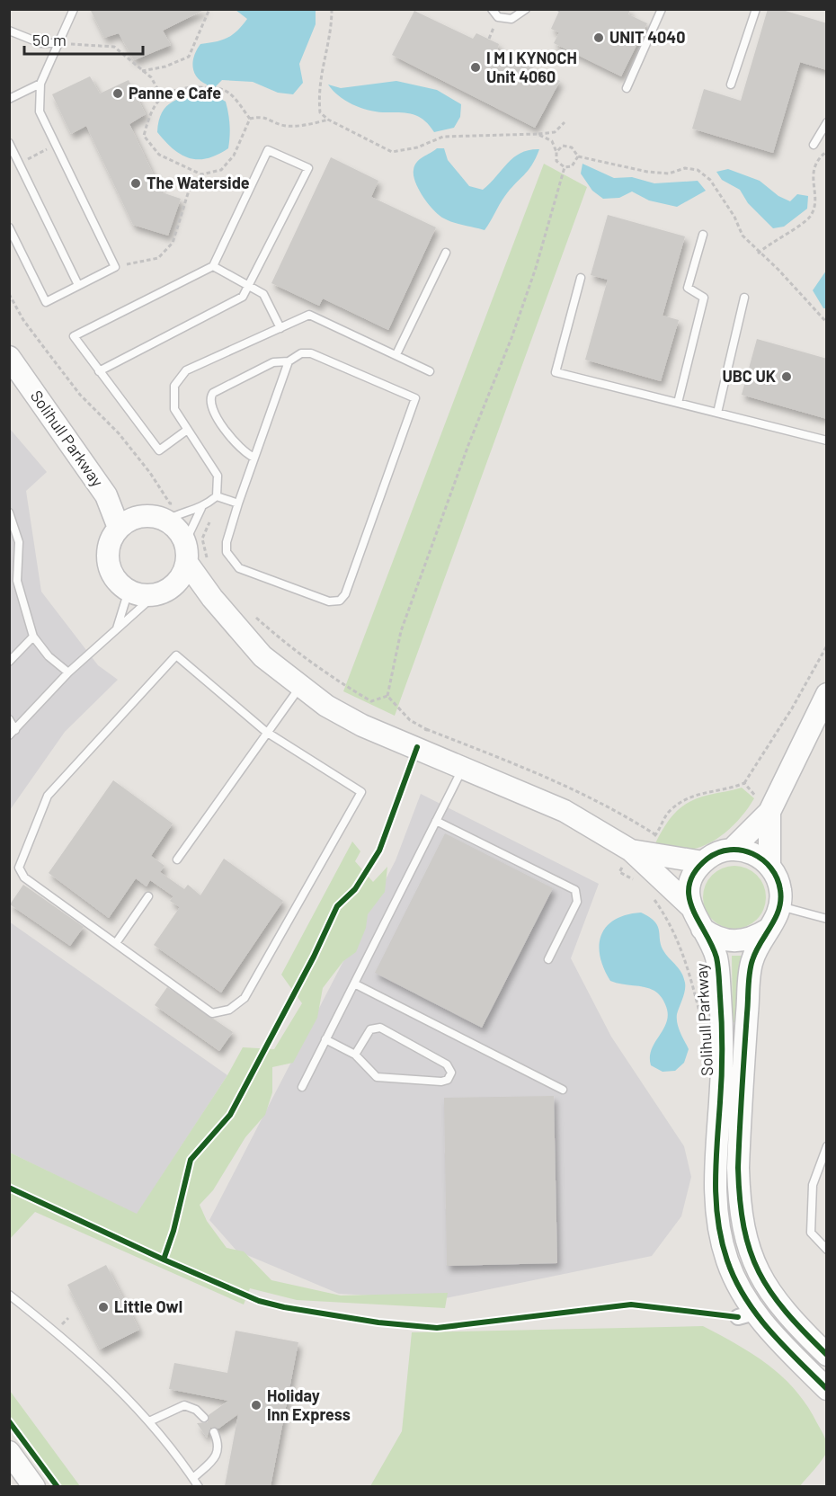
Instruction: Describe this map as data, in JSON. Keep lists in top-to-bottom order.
{
  "streets": {
    "street": ["Solihull Parkway"]
  },
  "places": [
    "UNIT 4040",
    "I M I KYNOCH Unit 4060",
    "Panne e Cafe",
    "The Waterside",
    "UBC UK",
    "Little Owl",
    "Holiday Inn Express"
  ],
  "scale_bar": "50 m"
}
